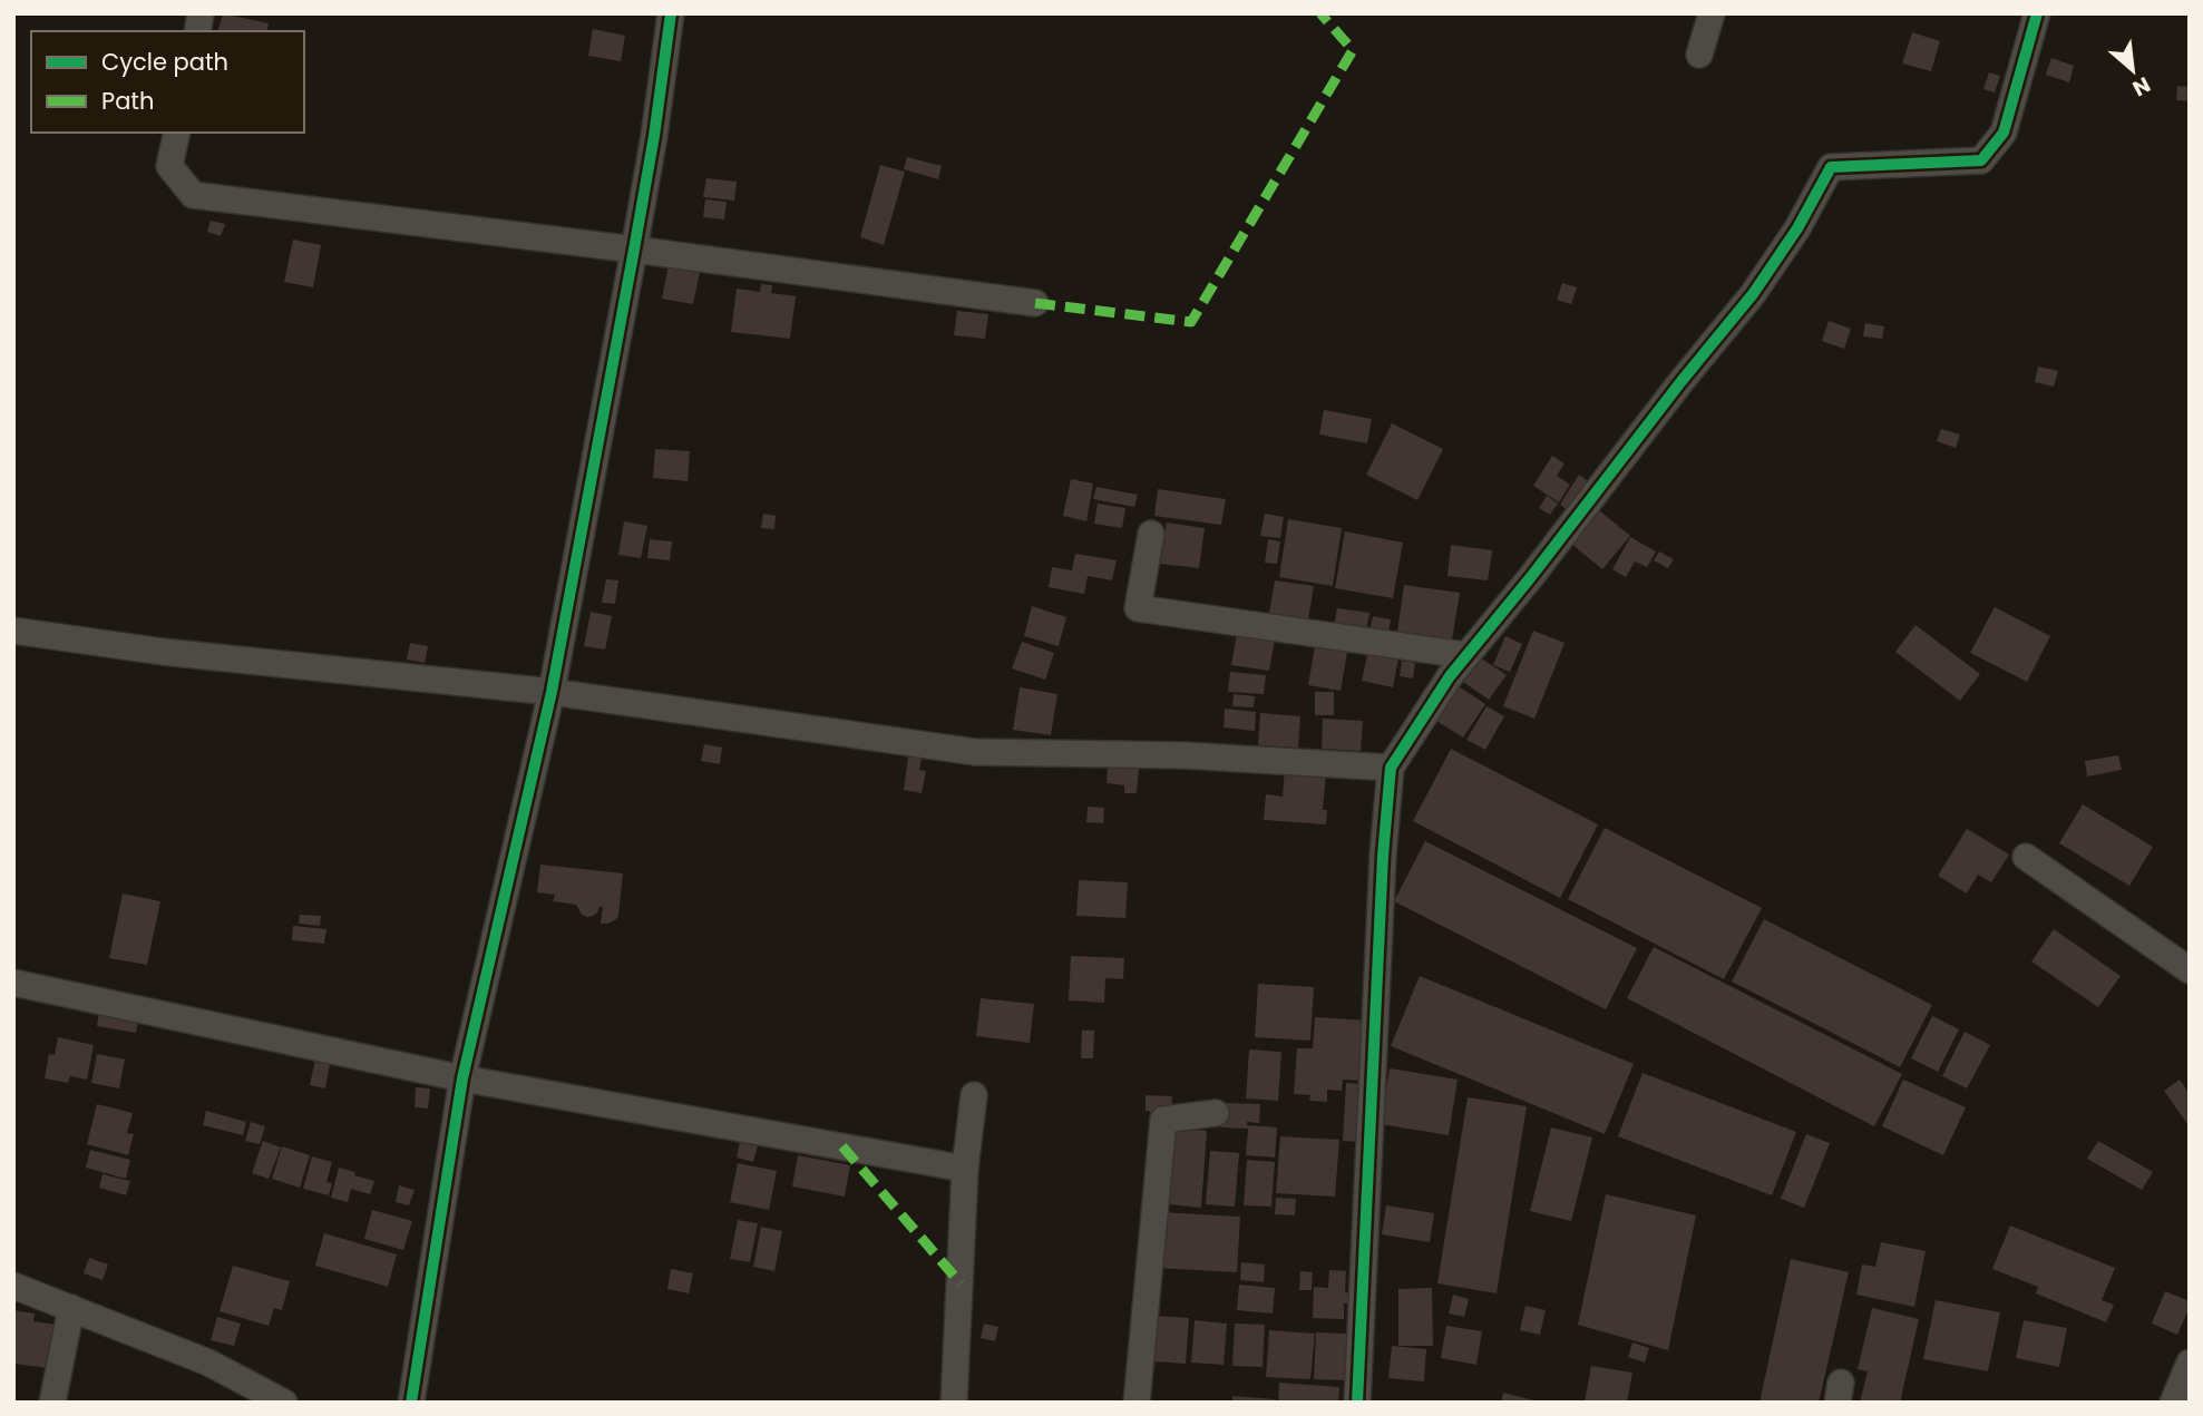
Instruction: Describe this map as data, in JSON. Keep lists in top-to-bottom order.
{
  "legend": ["Cycle path", "Path"],
  "north": "bottom right"
}
